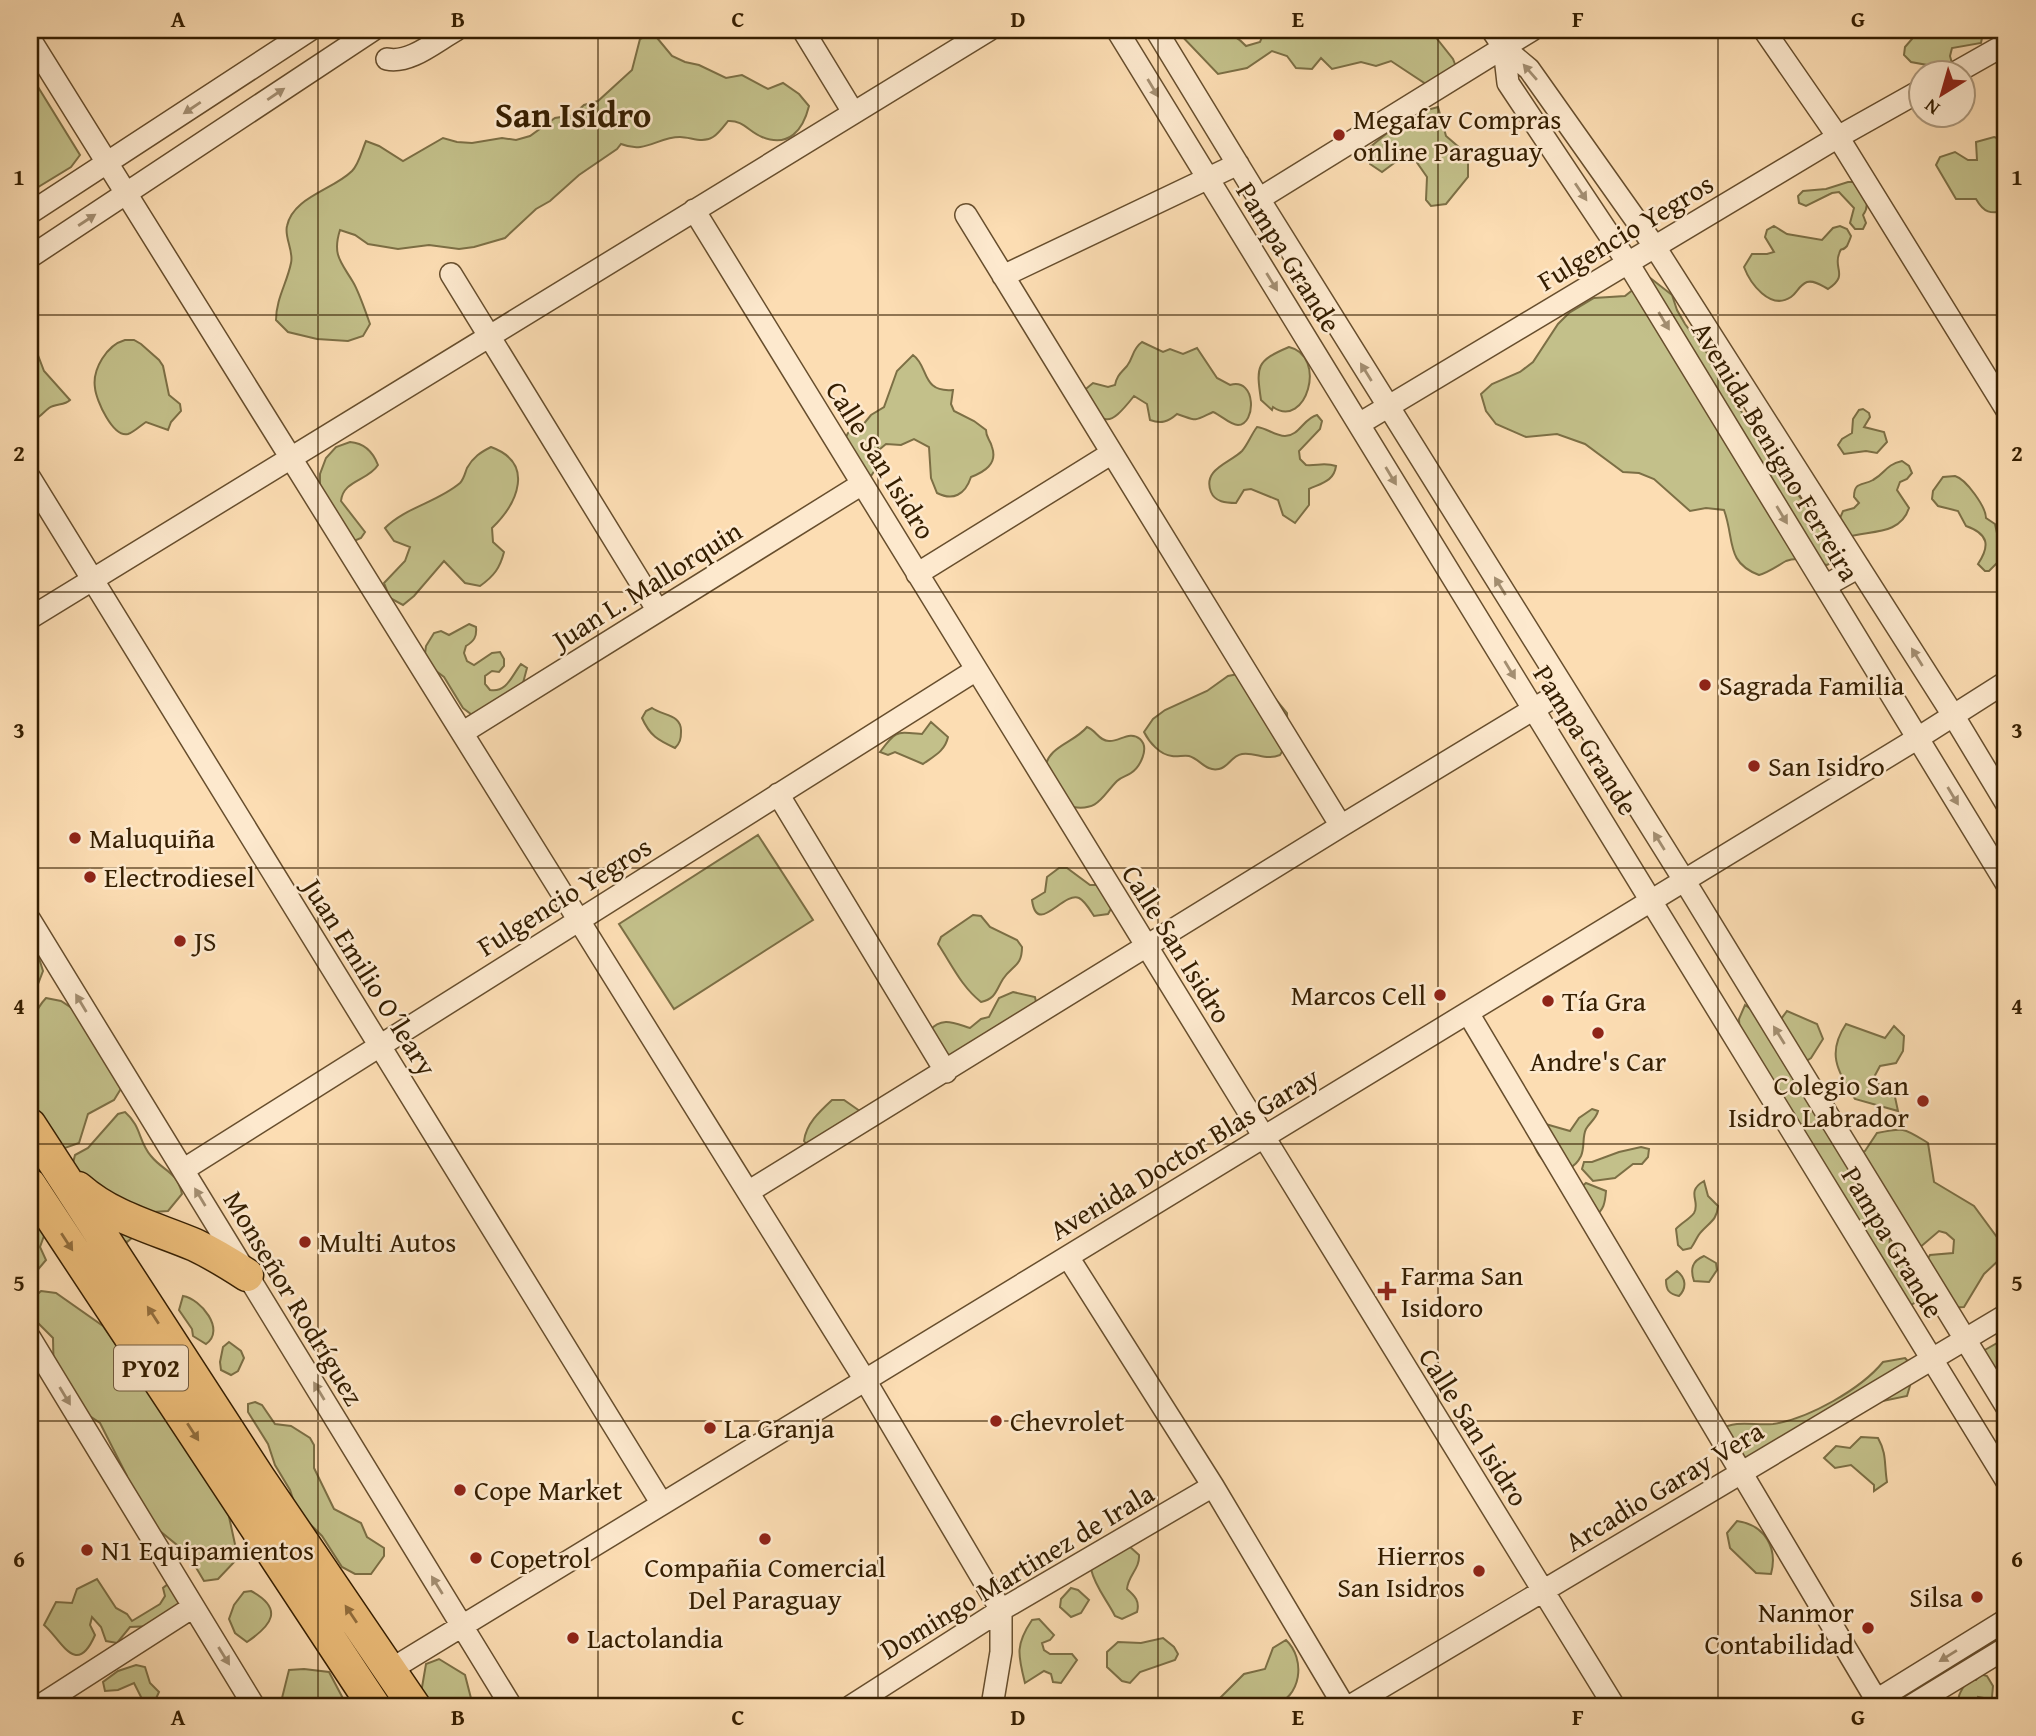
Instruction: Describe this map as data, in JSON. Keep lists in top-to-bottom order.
{
  "streets": {
    "highway": ["PY02"],
    "street": [
      "Fulgencio Yegros",
      "Pampa Grande",
      "Avenida Benigno Ferreira",
      "Calle San Isidro",
      "Juan L. Mallorquin",
      "Juan Emilio O´leary",
      "Avenida Doctor Blas Garay",
      "Monseñor Rodríguez",
      "Arcadio Garay Vera",
      "Domingo Martinez de Irala"
    ]
  },
  "crossings": [
    ["Fulgencio Yegros", "Pampa Grande"],
    ["Fulgencio Yegros", "Avenida Benigno Ferreira"],
    ["Fulgencio Yegros", "Calle San Isidro"],
    ["Fulgencio Yegros", "Juan Emilio O´leary"],
    ["Fulgencio Yegros", "Monseñor Rodríguez"],
    ["Pampa Grande", "Avenida Doctor Blas Garay"],
    ["Pampa Grande", "Arcadio Garay Vera"],
    ["Avenida Benigno Ferreira", "Avenida Doctor Blas Garay"],
    ["Calle San Isidro", "Juan L. Mallorquin"],
    ["Calle San Isidro", "Avenida Doctor Blas Garay"],
    ["Calle San Isidro", "Arcadio Garay Vera"],
    ["Juan Emilio O´leary", "Avenida Doctor Blas Garay"],
    ["Avenida Doctor Blas Garay", "Monseñor Rodríguez"],
    ["Avenida Doctor Blas Garay", "PY02"]
  ],
  "one_way": ["Monseñor Rodríguez"],
  "districts": ["San Isidro"],
  "places": {
    "other": [
      "Megafav Compras online Paraguay",
      "Sagrada Familia",
      "San Isidro",
      "Maluquiña",
      "Electrodiesel",
      "JS",
      "Marcos Cell",
      "Tía Gra",
      "Andre's Car",
      "Colegio San Isidro Labrador",
      "Multi Autos",
      "Chevrolet",
      "La Granja",
      "Cope Market",
      "Compañia Comercial Del Paraguay",
      "N1 Equipamientos",
      "Copetrol",
      "Hierros San Isidros",
      "Silsa",
      "Nanmor Contabilidad",
      "Lactolandia"
    ],
    "health": ["Farma San Isidoro"]
  },
  "north": "bottom left",
  "grid": {
    "columns": [
      "A",
      "B",
      "C",
      "D",
      "E",
      "F",
      "G"
    ],
    "rows": [
      "1",
      "2",
      "3",
      "4",
      "5",
      "6"
    ]
  }
}
